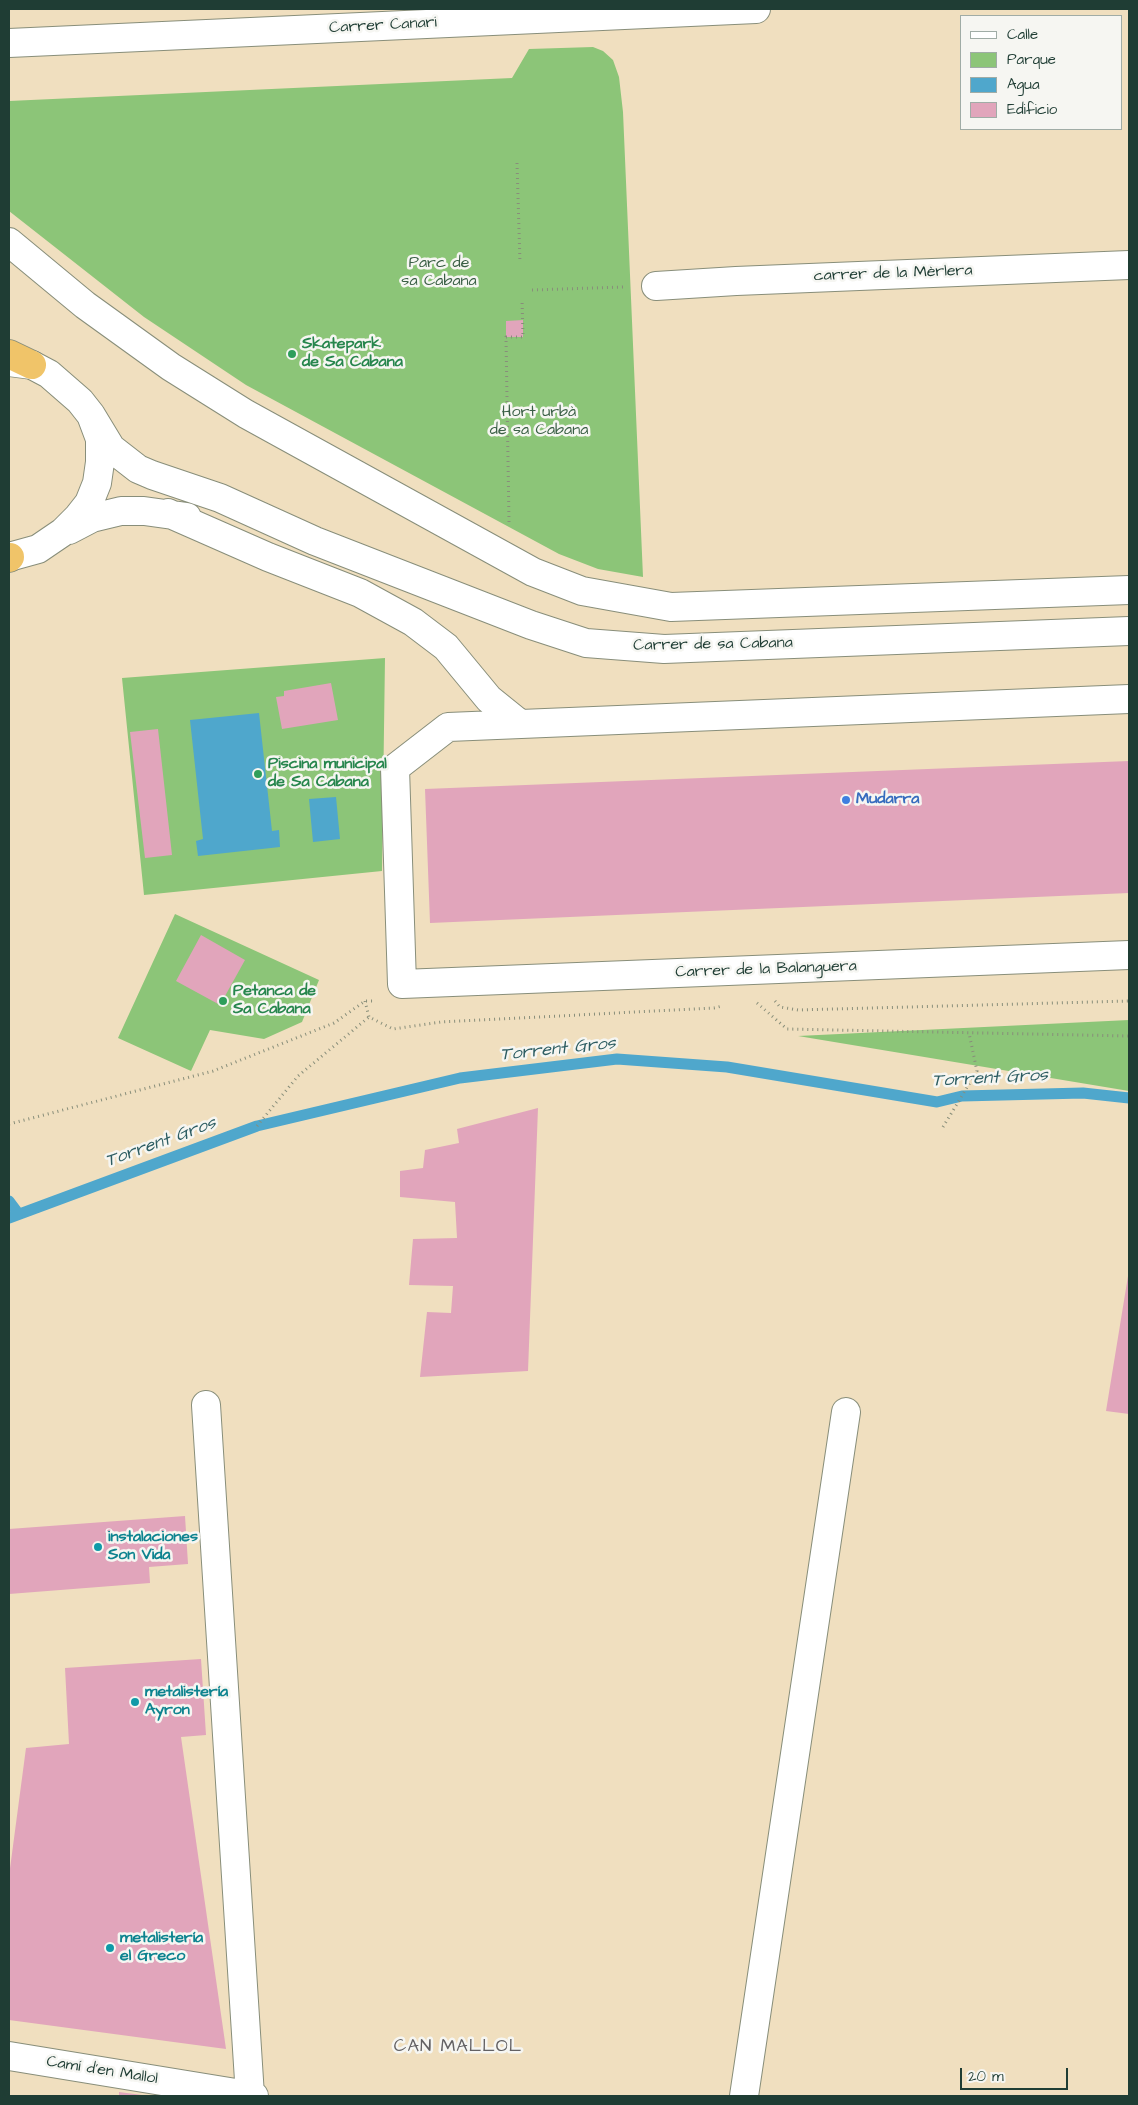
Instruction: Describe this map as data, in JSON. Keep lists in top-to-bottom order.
{
  "streets": {
    "street": [
      "Carrer Canari",
      "carrer de la Mèrlera",
      "Carrer de sa Cabana",
      "Carrer de la Balanguera",
      "Camí d'en Mallol"
    ]
  },
  "districts": ["CAN MALLOL"],
  "water": ["Torrent Gros"],
  "parks": ["Parc de sa Cabana", "Hort urbà de sa Cabana"],
  "places": [
    "Skatepark de Sa Cabana",
    "Piscina municipal de Sa Cabana",
    "Mudarra",
    "Petanca de Sa Cabana",
    "instalaciones Son Vida",
    "metalistería Ayron",
    "metalistería el Greco"
  ],
  "legend": [
    "Calle",
    "Parque",
    "Agua",
    "Edificio"
  ],
  "scale_bar": "20 m"
}
